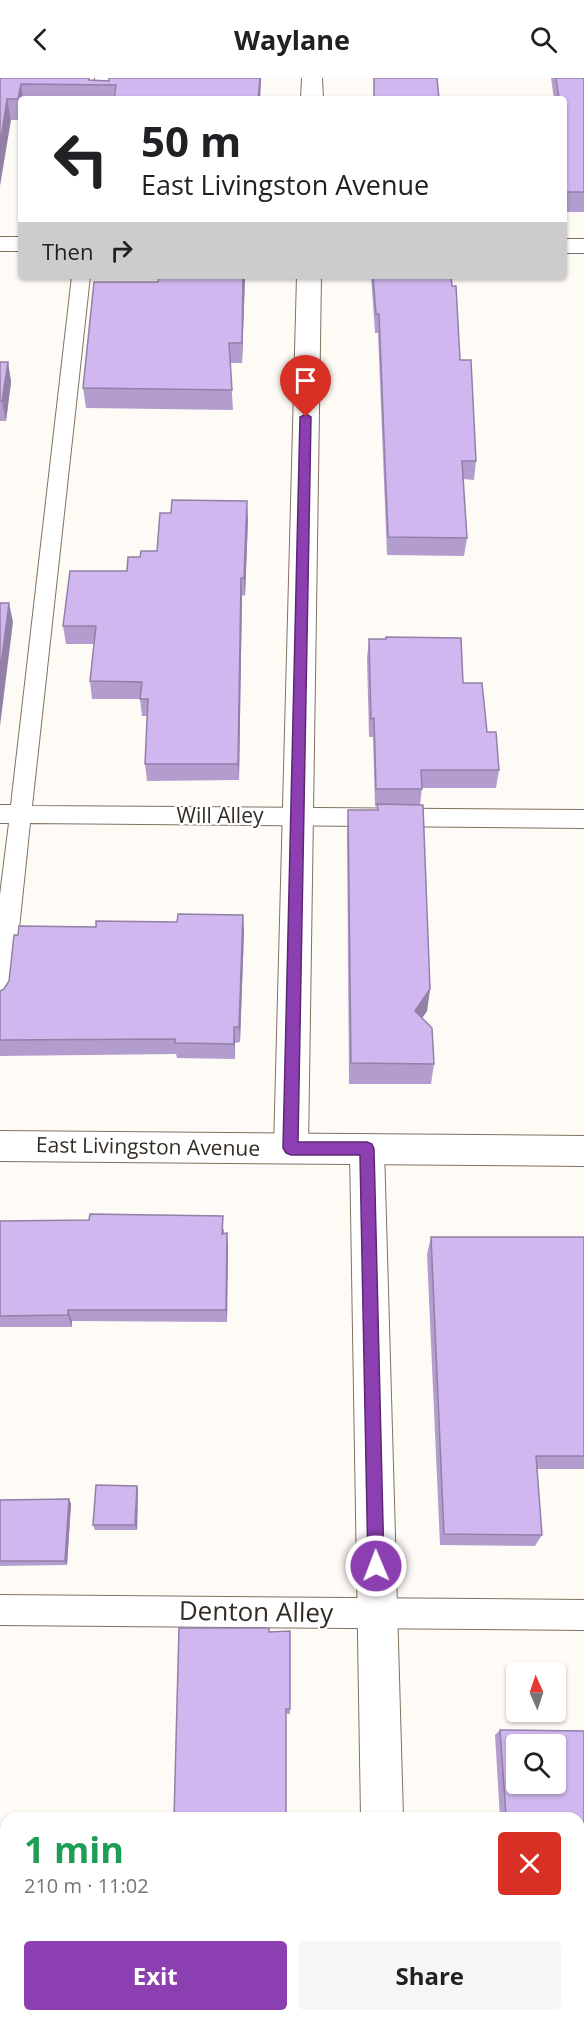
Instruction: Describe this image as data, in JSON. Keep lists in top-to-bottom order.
{
  "streets": {
    "street": ["East Livingston Avenue"],
    "lane": ["Will Alley", "Denton Alley"]
  },
  "north": "top",
  "page": {
    "header": "Waylane",
    "turn": ["50 m", "East Livingston Avenue"],
    "then": "Then",
    "heading": ["1 min", "210 m · 11:02"],
    "buttons": ["Exit", "Share"]
  }
}
